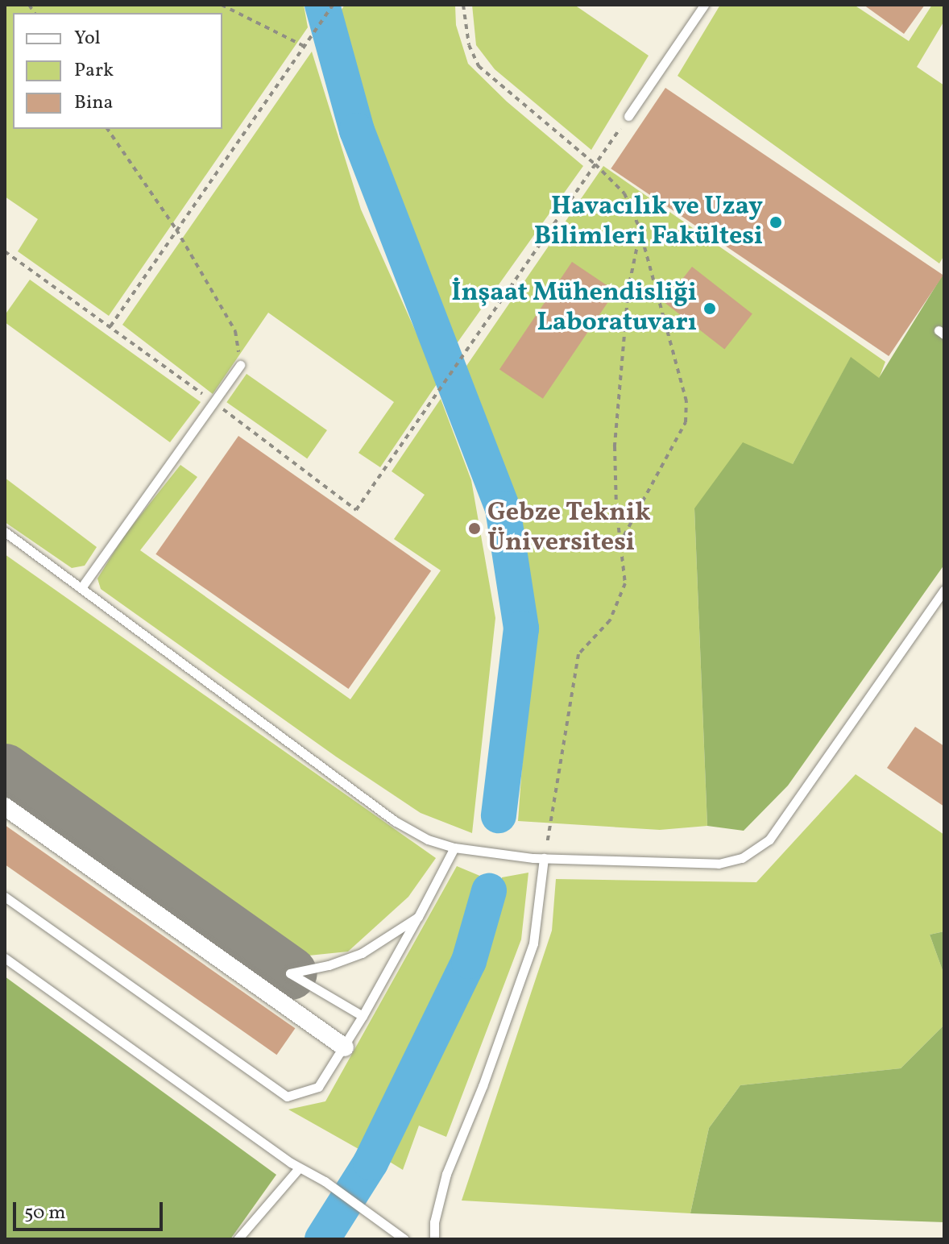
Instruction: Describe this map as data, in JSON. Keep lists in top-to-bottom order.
{
  "places": ["Havacılık ve Uzay Bilimleri Fakültesi", "İnşaat Mühendisliği Laboratuvarı", "Gebze Teknik Üniversitesi"],
  "legend": ["Yol", "Park", "Bina"],
  "scale_bar": "50 m"
}
